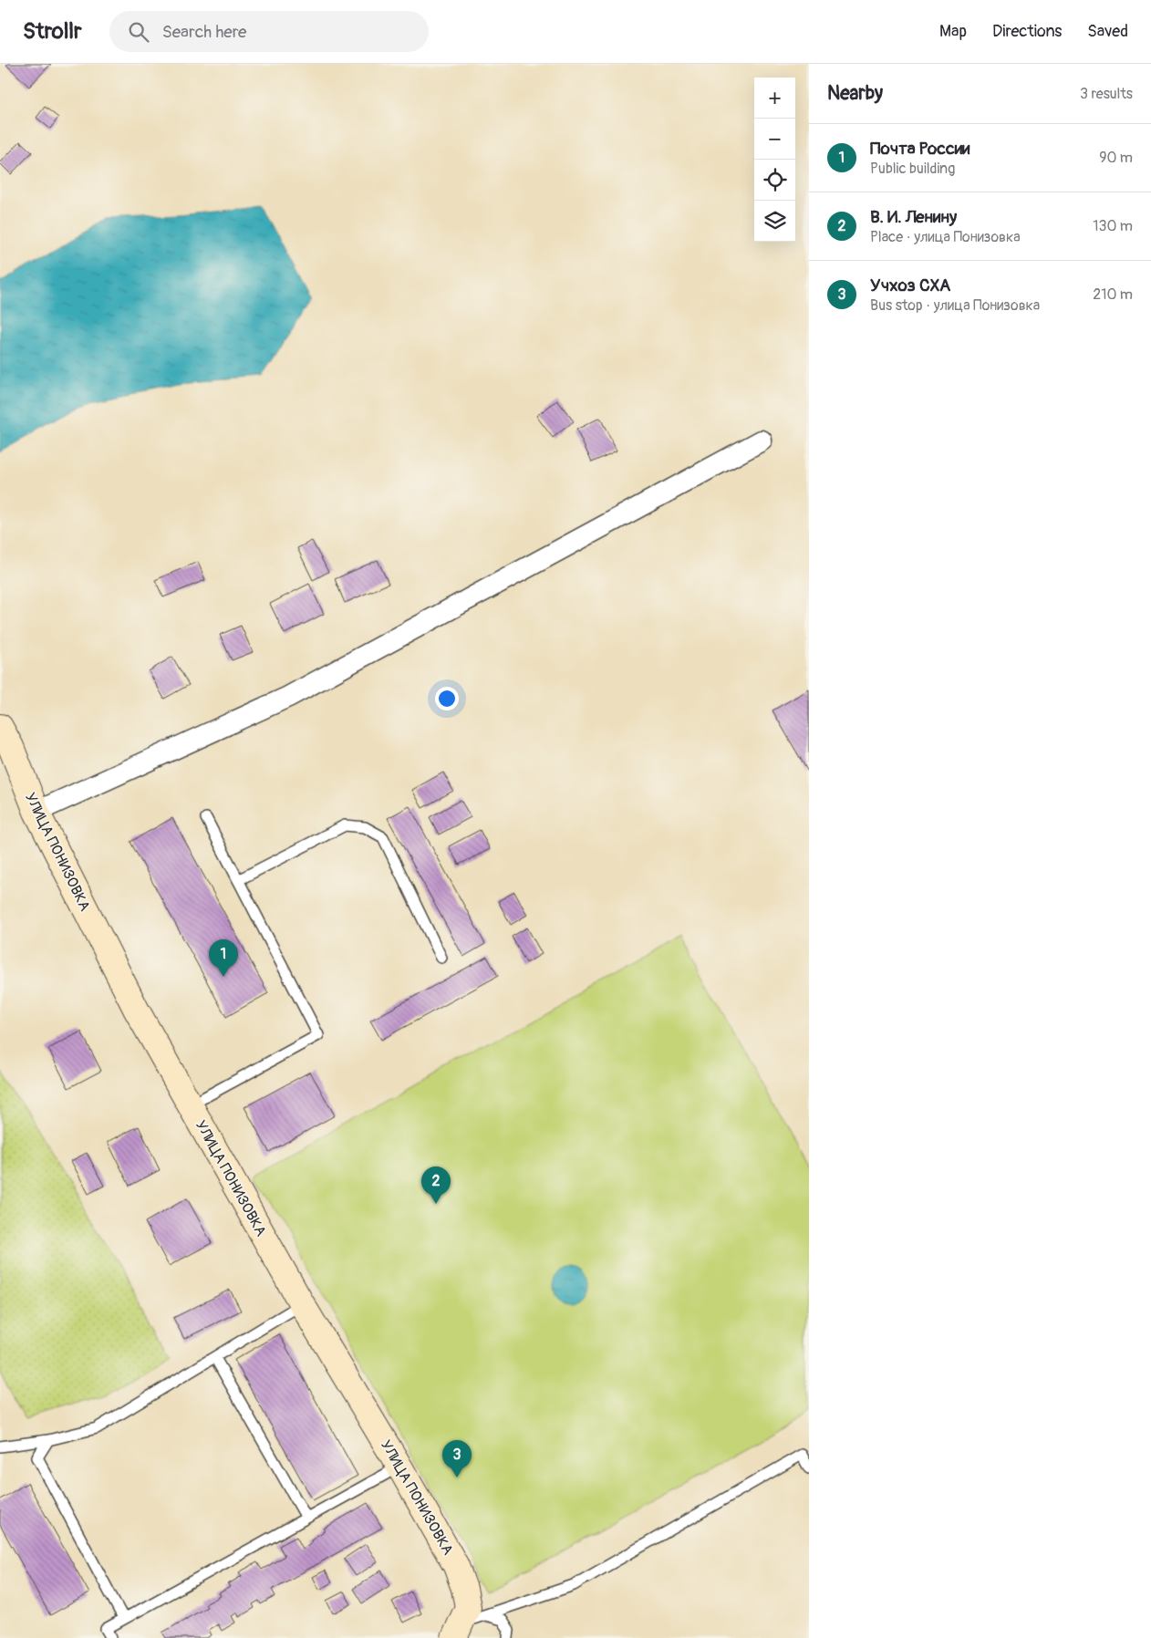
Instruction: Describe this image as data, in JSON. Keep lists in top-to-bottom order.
{
  "streets": {
    "main road": ["УЛИЦА ПОНИЗОВКА"]
  },
  "page": {
    "header": "Strollr",
    "search": "Search here",
    "nav": ["Map", "Directions", "Saved"],
    "heading": ["Nearby", "3 results"],
    "map_buttons": ["+", "−"],
    "list": [
      {
        "mark": "1",
        "name": "Почта России",
        "note": "Public building",
        "value": "90 m"
      },
      {
        "mark": "2",
        "name": "В. И. Ленину",
        "note": "Place · улица Понизовка",
        "value": "130 m"
      },
      {
        "mark": "3",
        "name": "Учхоз СХА",
        "note": "Bus stop · улица Понизовка",
        "value": "210 m"
      }
    ],
    "pins": ["1", "2", "3"]
  }
}
